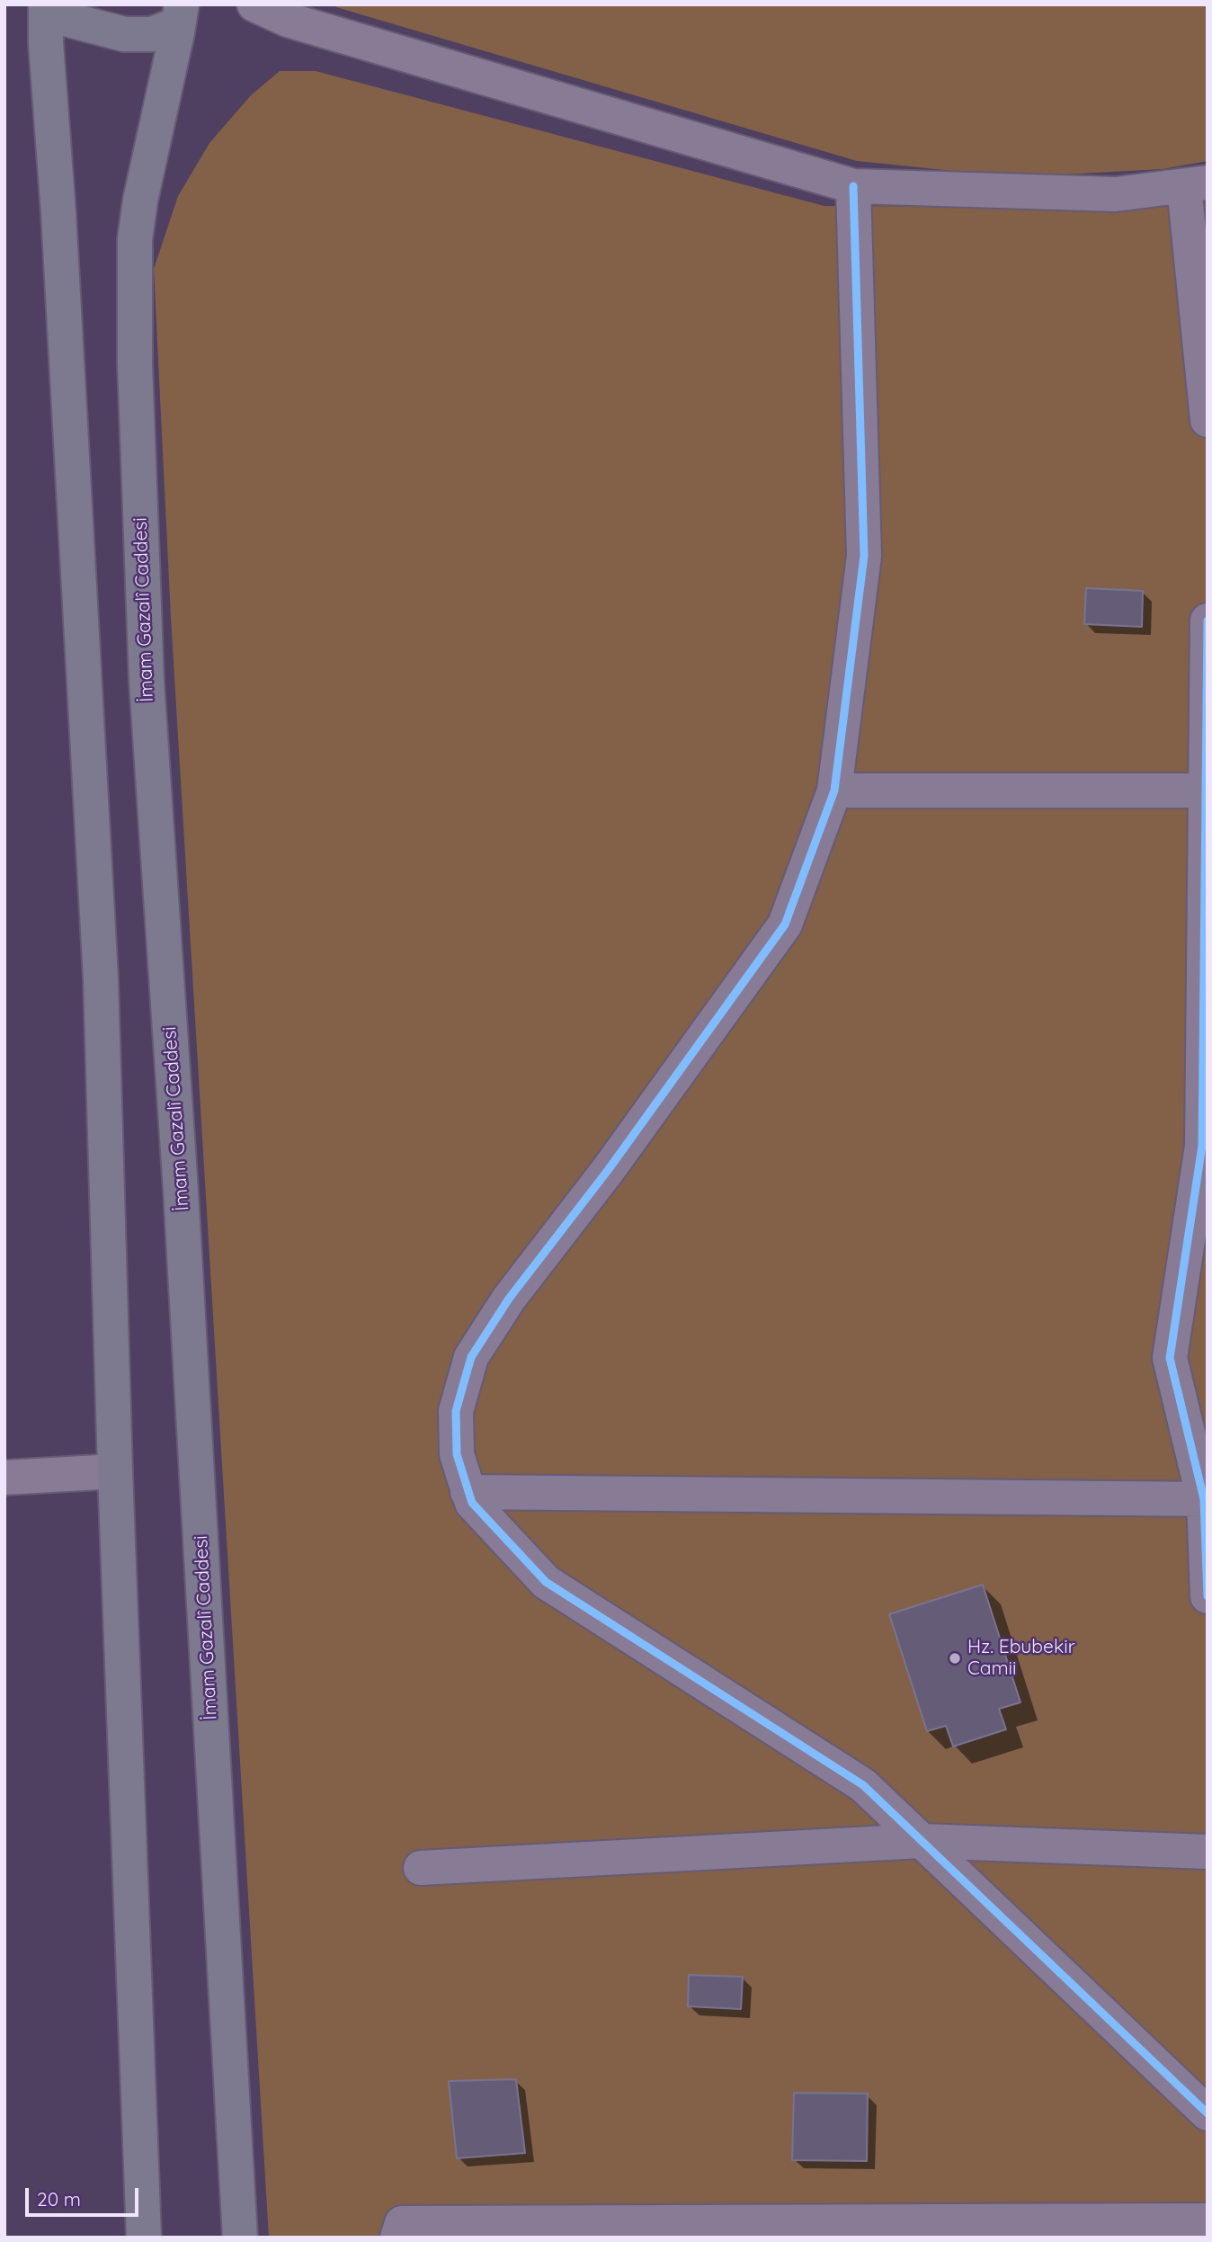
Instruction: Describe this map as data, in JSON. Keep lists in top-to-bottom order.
{
  "streets": {
    "main road": ["İmam Gazalî Caddesi"]
  },
  "places": ["Hz. Ebubekir Camii"],
  "scale_bar": "20 m"
}
